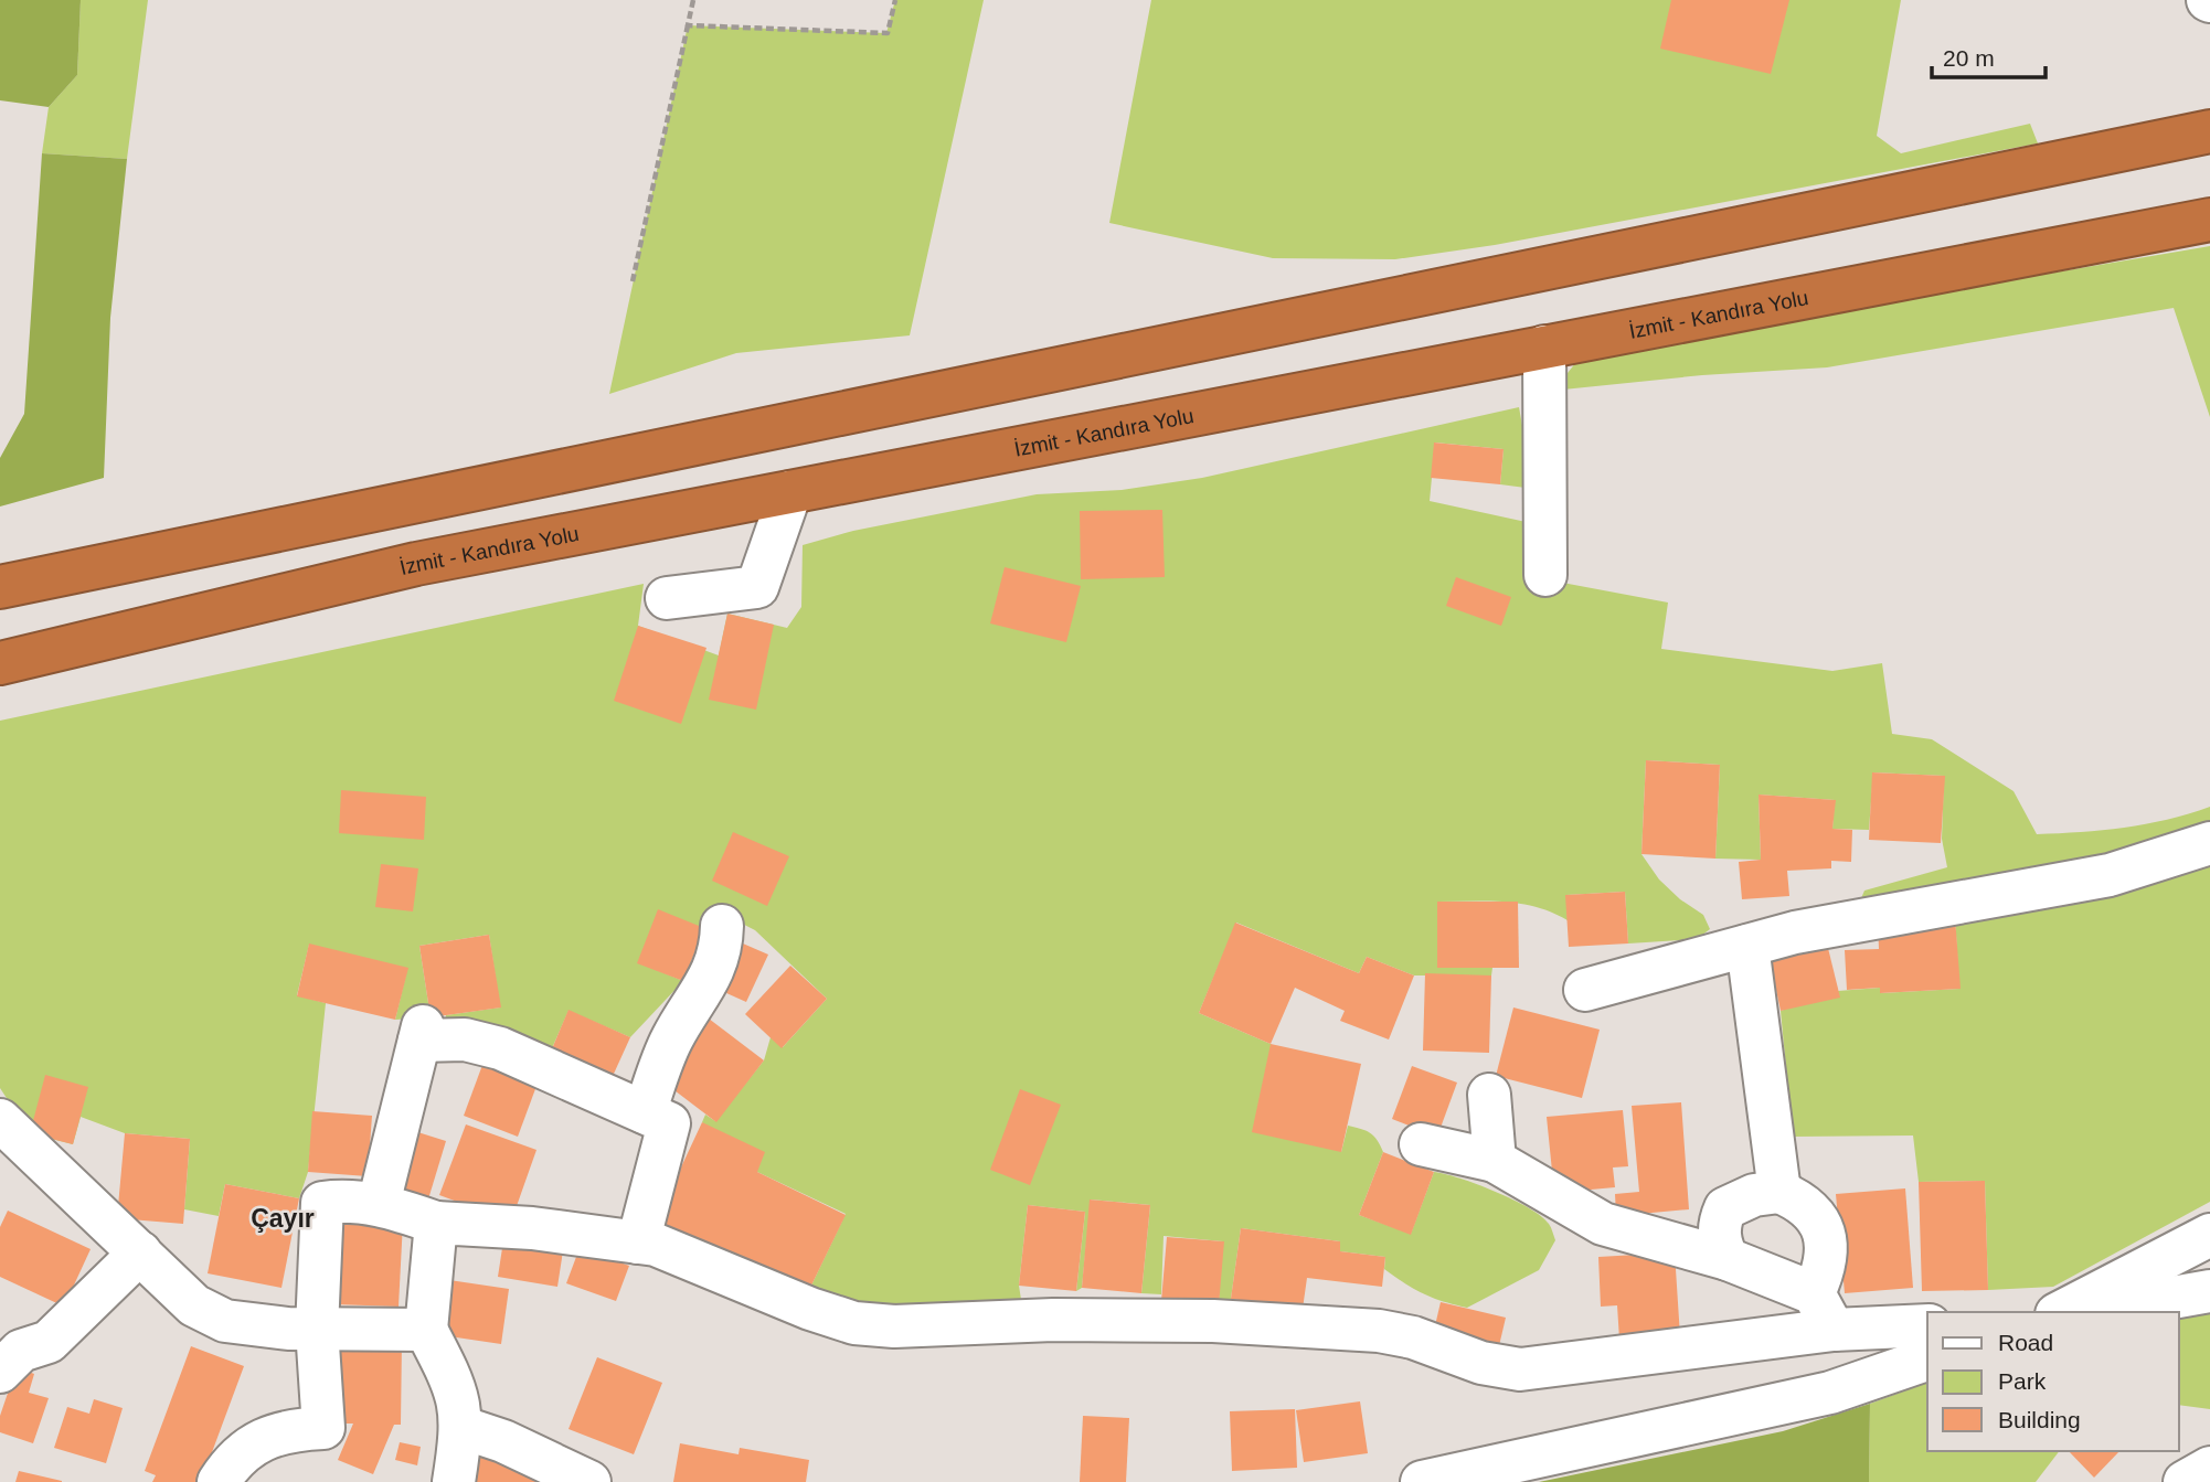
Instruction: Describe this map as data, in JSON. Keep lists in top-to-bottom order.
{
  "streets": {
    "highway": ["İzmit - Kandıra Yolu"]
  },
  "districts": ["Çayır"],
  "legend": ["Road", "Park", "Building"],
  "scale_bar": "20 m"
}
